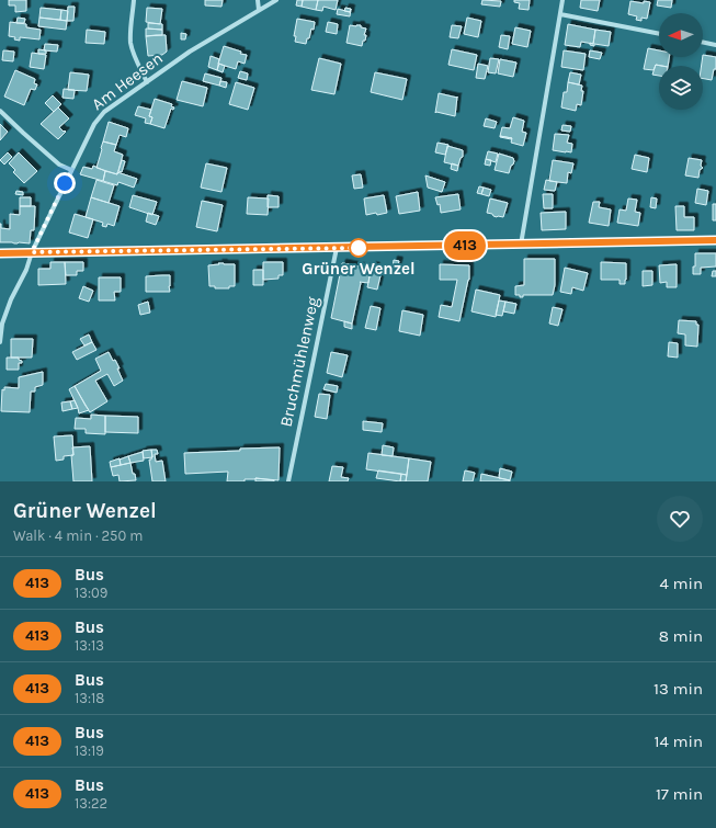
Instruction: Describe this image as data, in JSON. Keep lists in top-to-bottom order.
{
  "streets": {
    "street": ["Am Heesen", "Bruchmühlenweg"]
  },
  "places": ["Grüner Wenzel"],
  "lines": ["bus line 413"],
  "north": "left",
  "page": {
    "on_map": "413",
    "heading": ["Grüner Wenzel", "Walk · 4 min · 250 m"],
    "list": [
      {
        "mark": "413",
        "name": "Bus",
        "note": "13:09",
        "value": "4 min"
      },
      {
        "mark": "413",
        "name": "Bus",
        "note": "13:13",
        "value": "8 min"
      },
      {
        "mark": "413",
        "name": "Bus",
        "note": "13:18",
        "value": "13 min"
      },
      {
        "mark": "413",
        "name": "Bus",
        "note": "13:19",
        "value": "14 min"
      },
      {
        "mark": "413",
        "name": "Bus",
        "note": "13:22",
        "value": "17 min"
      }
    ]
  }
}
